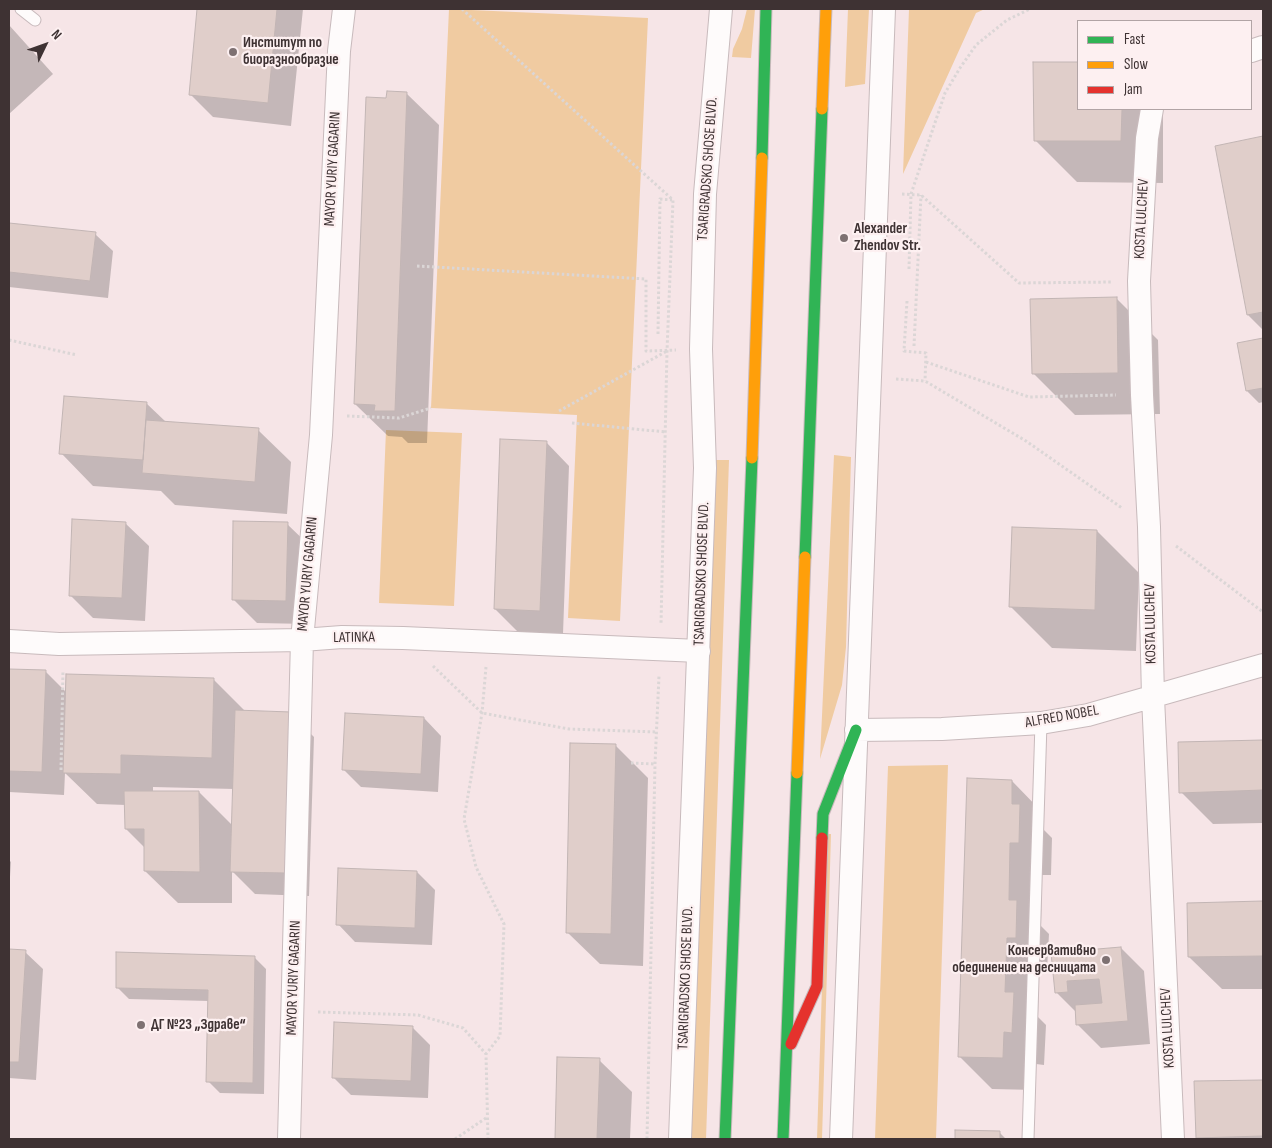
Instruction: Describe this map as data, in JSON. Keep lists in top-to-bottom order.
{
  "streets": {
    "street": [
      "MAYOR YURIY GAGARIN",
      "TSARIGRADSKO SHOSE BLVD.",
      "KOSTA LULCHEV",
      "LATINKA",
      "ALFRED NOBEL"
    ]
  },
  "crossings": [
    ["MAYOR YURIY GAGARIN", "LATINKA"],
    ["TSARIGRADSKO SHOSE BLVD.", "LATINKA"],
    ["KOSTA LULCHEV", "ALFRED NOBEL"]
  ],
  "places": [
    "Институт по биоразнообразие",
    "Alexander Zhendov Str.",
    "Консервативно обединение на десницата",
    "ДГ №23 „Здраве“"
  ],
  "legend": ["Fast", "Slow", "Jam"],
  "north": "top right"
}
